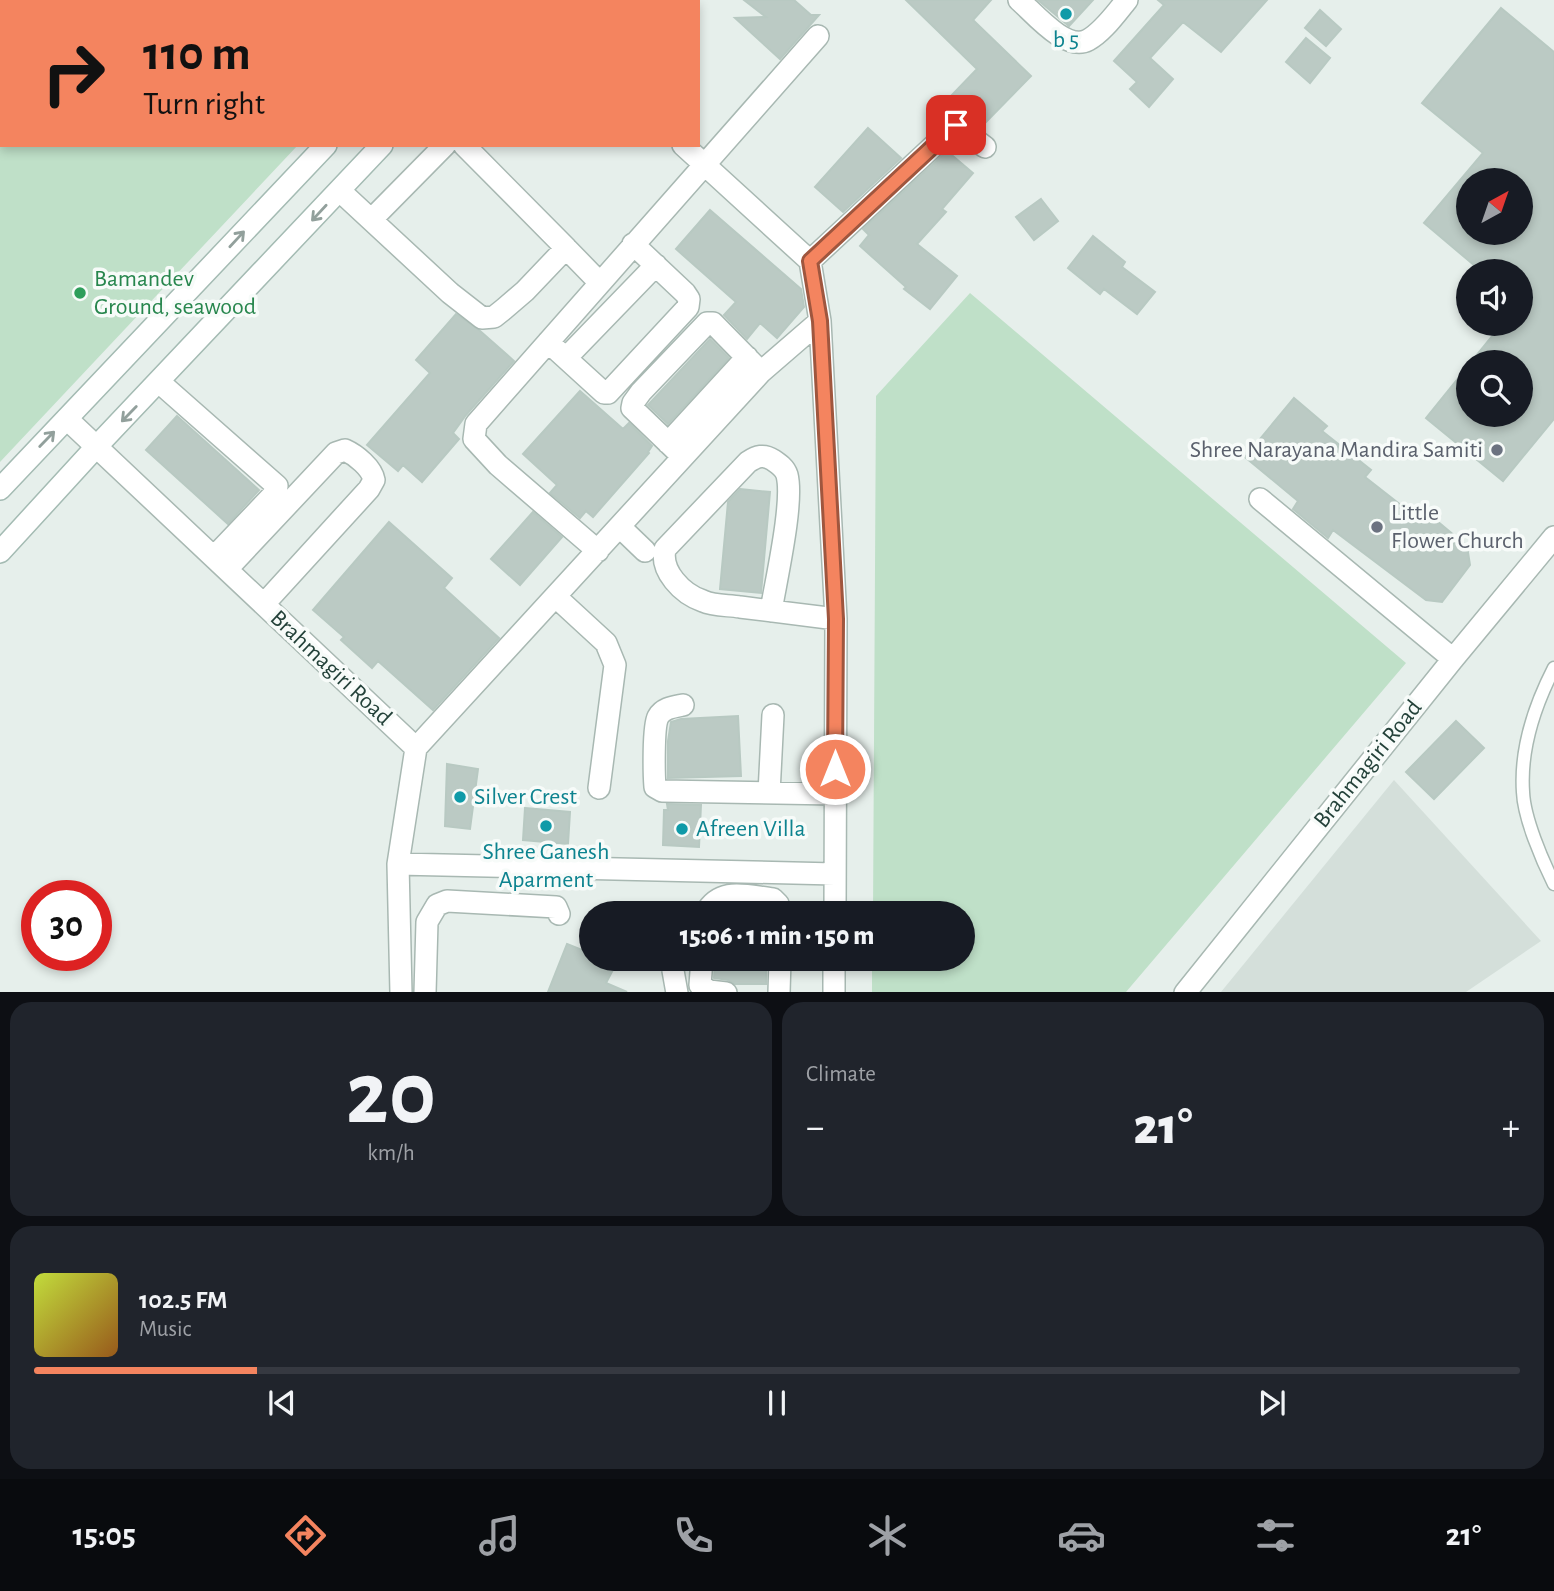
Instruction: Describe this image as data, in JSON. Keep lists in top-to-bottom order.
{
  "streets": {
    "street": ["Brahmagiri Road"]
  },
  "places": [
    "b 5",
    "Bamandev Ground, seawood",
    "Shree Narayana Mandira Samiti",
    "Little Flower Church",
    "Silver Crest",
    "Shree Ganesh Aparment",
    "Afreen Villa"
  ],
  "north": "top right",
  "page": {
    "turn": ["110 m", "Turn right"],
    "limit": "30",
    "trip": "15:06 · 1 min · 150 m",
    "tile": [
      ["20", "km/h"],
      "Climate"
    ],
    "heat": ["−", "21°", "+"],
    "song": ["102.5 FM", "Music"],
    "tabs": ["15:05", "21°"]
  }
}
